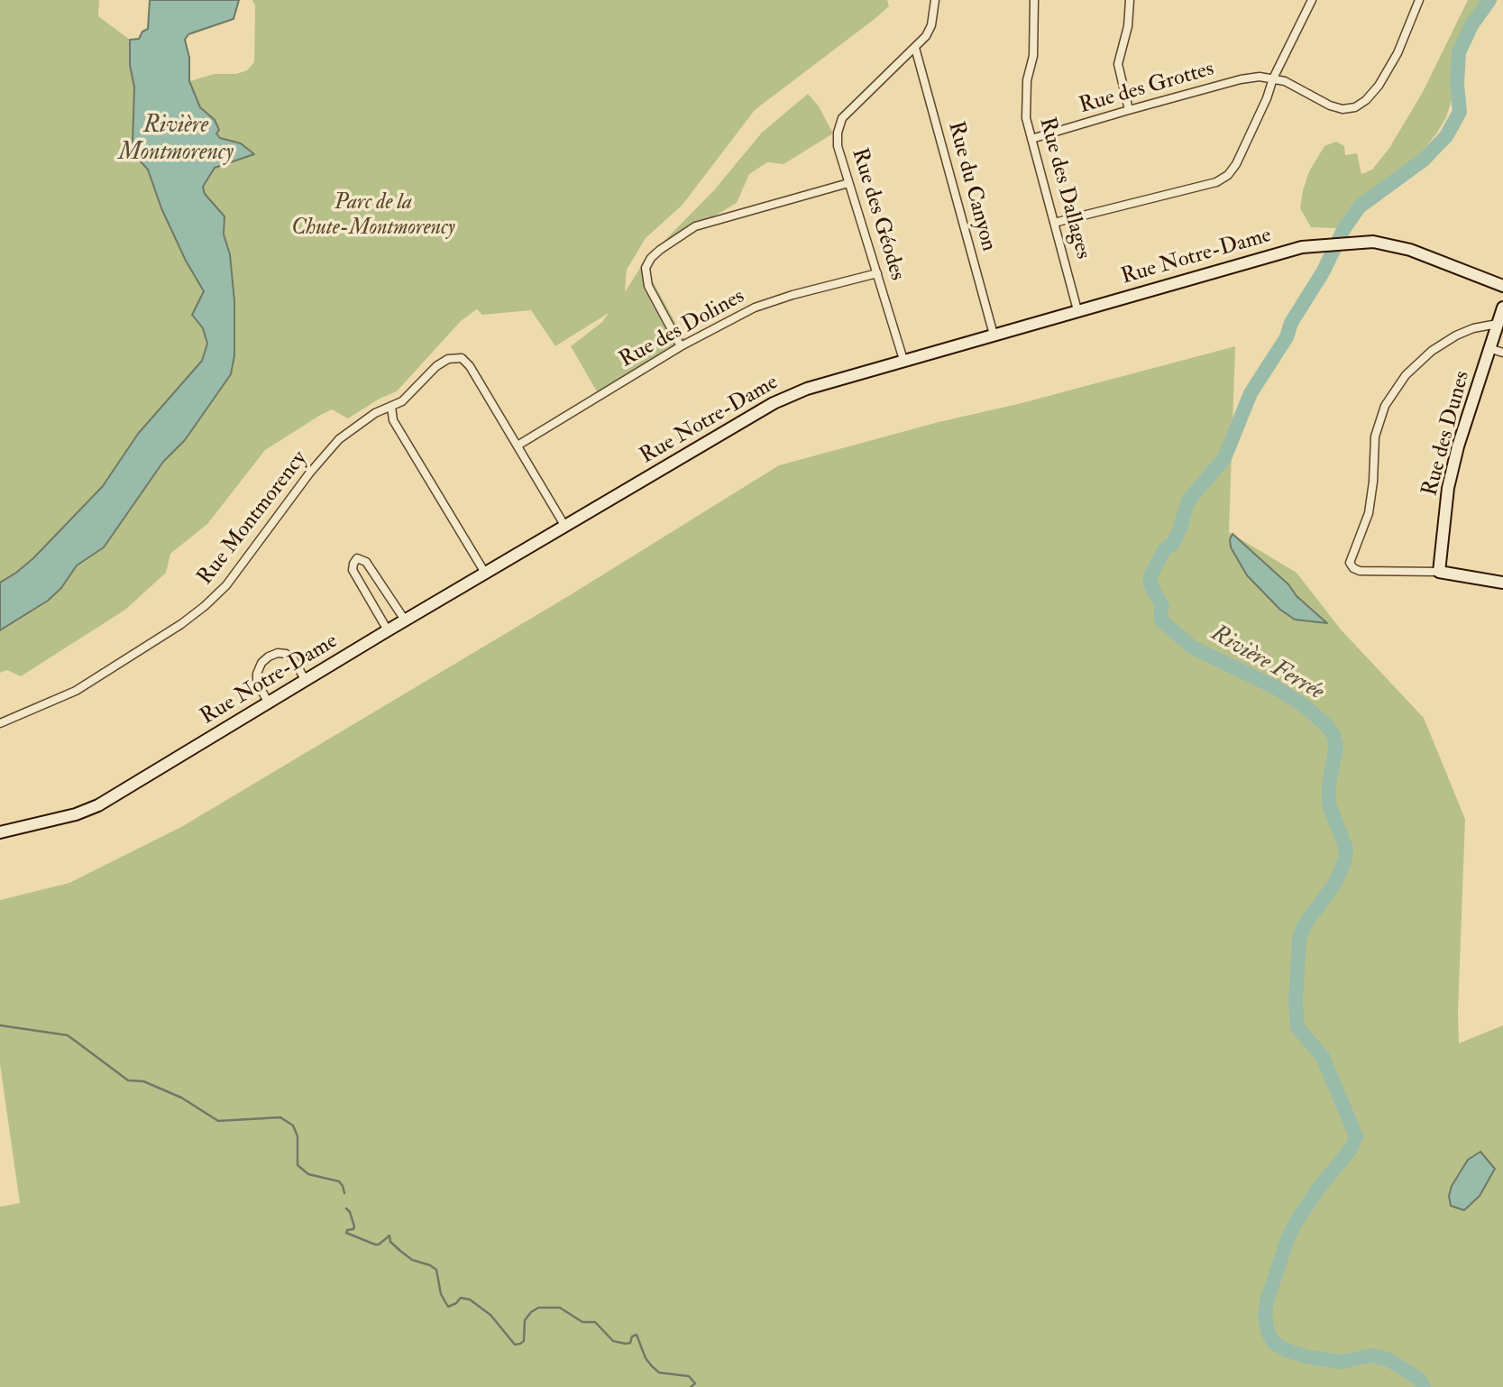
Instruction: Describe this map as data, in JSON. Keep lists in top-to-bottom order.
{
  "streets": {
    "street": [
      "Rue des Grottes",
      "Rue du Canyon",
      "Rue des Dallages",
      "Rue des Géodes",
      "Rue Notre-Dame",
      "Rue des Dolines",
      "Rue des Dunes",
      "Rue Montmorency"
    ]
  },
  "crossings": [
    ["Rue des Grottes", "Rue des Dallages"],
    ["Rue du Canyon", "Rue des Géodes"],
    ["Rue du Canyon", "Rue Notre-Dame"],
    ["Rue des Dallages", "Rue Notre-Dame"],
    ["Rue des Géodes", "Rue Notre-Dame"],
    ["Rue des Géodes", "Rue des Dolines"],
    ["Rue des Dolines", "Rue Montmorency"]
  ],
  "water": ["Rivière Montmorency", "Rivière Ferrée"],
  "parks": ["Parc de la Chute-Montmorency"]
}
